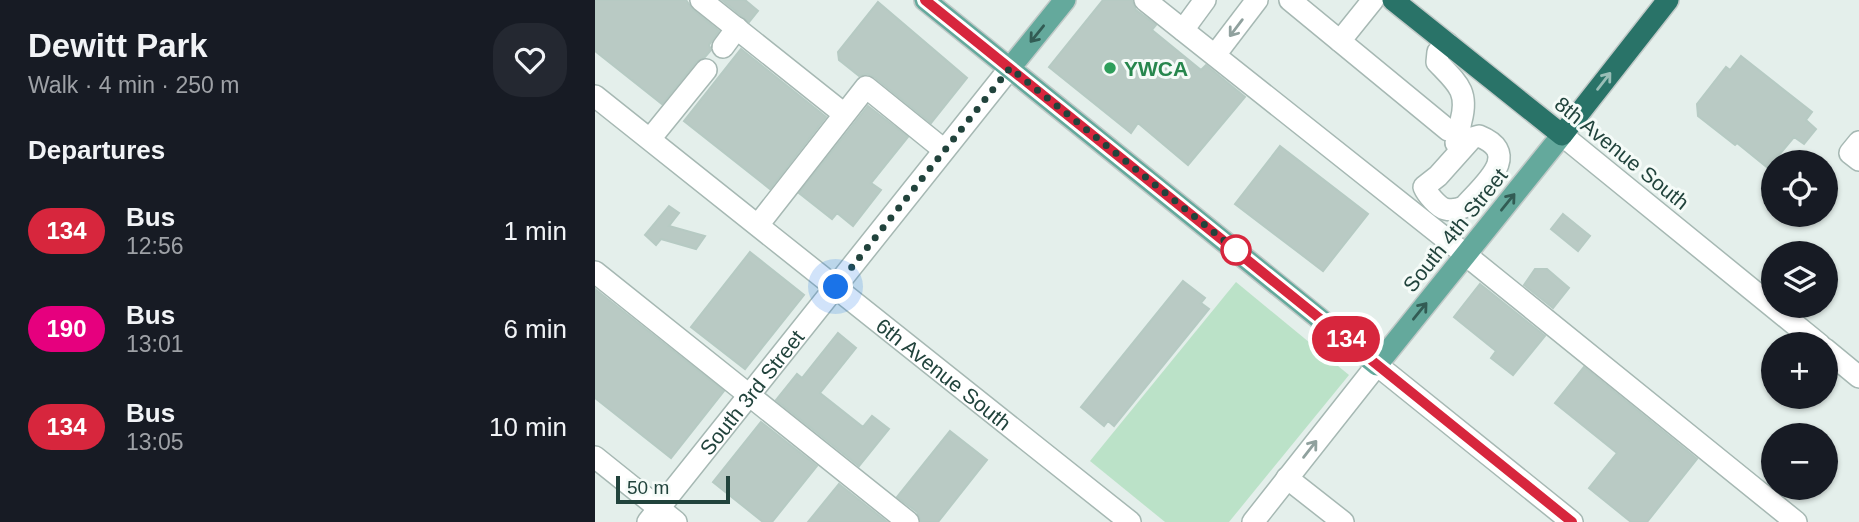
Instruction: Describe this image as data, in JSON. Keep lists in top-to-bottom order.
{
  "streets": {
    "highway": ["8th Avenue South", "South 4th Street"],
    "main road": ["South 3rd Street"],
    "street": ["6th Avenue South"]
  },
  "crossings": [
    ["8th Avenue South", "South 4th Street"],
    ["6th Avenue South", "South 3rd Street"]
  ],
  "one_way": ["South 4th Street"],
  "places": ["YWCA"],
  "lines": ["bus line 134"],
  "scale_bar": "50 m",
  "page": {
    "heading": [
      ["Dewitt Park", "Walk · 4 min · 250 m"],
      "Departures"
    ],
    "on_map": "134",
    "map_buttons": ["+", "−"],
    "list": [
      {
        "mark": "134",
        "name": "Bus",
        "note": "12:56",
        "value": "1 min"
      },
      {
        "mark": "190",
        "name": "Bus",
        "note": "13:01",
        "value": "6 min"
      },
      {
        "mark": "134",
        "name": "Bus",
        "note": "13:05",
        "value": "10 min"
      }
    ],
    "scale": "50 m"
  }
}
